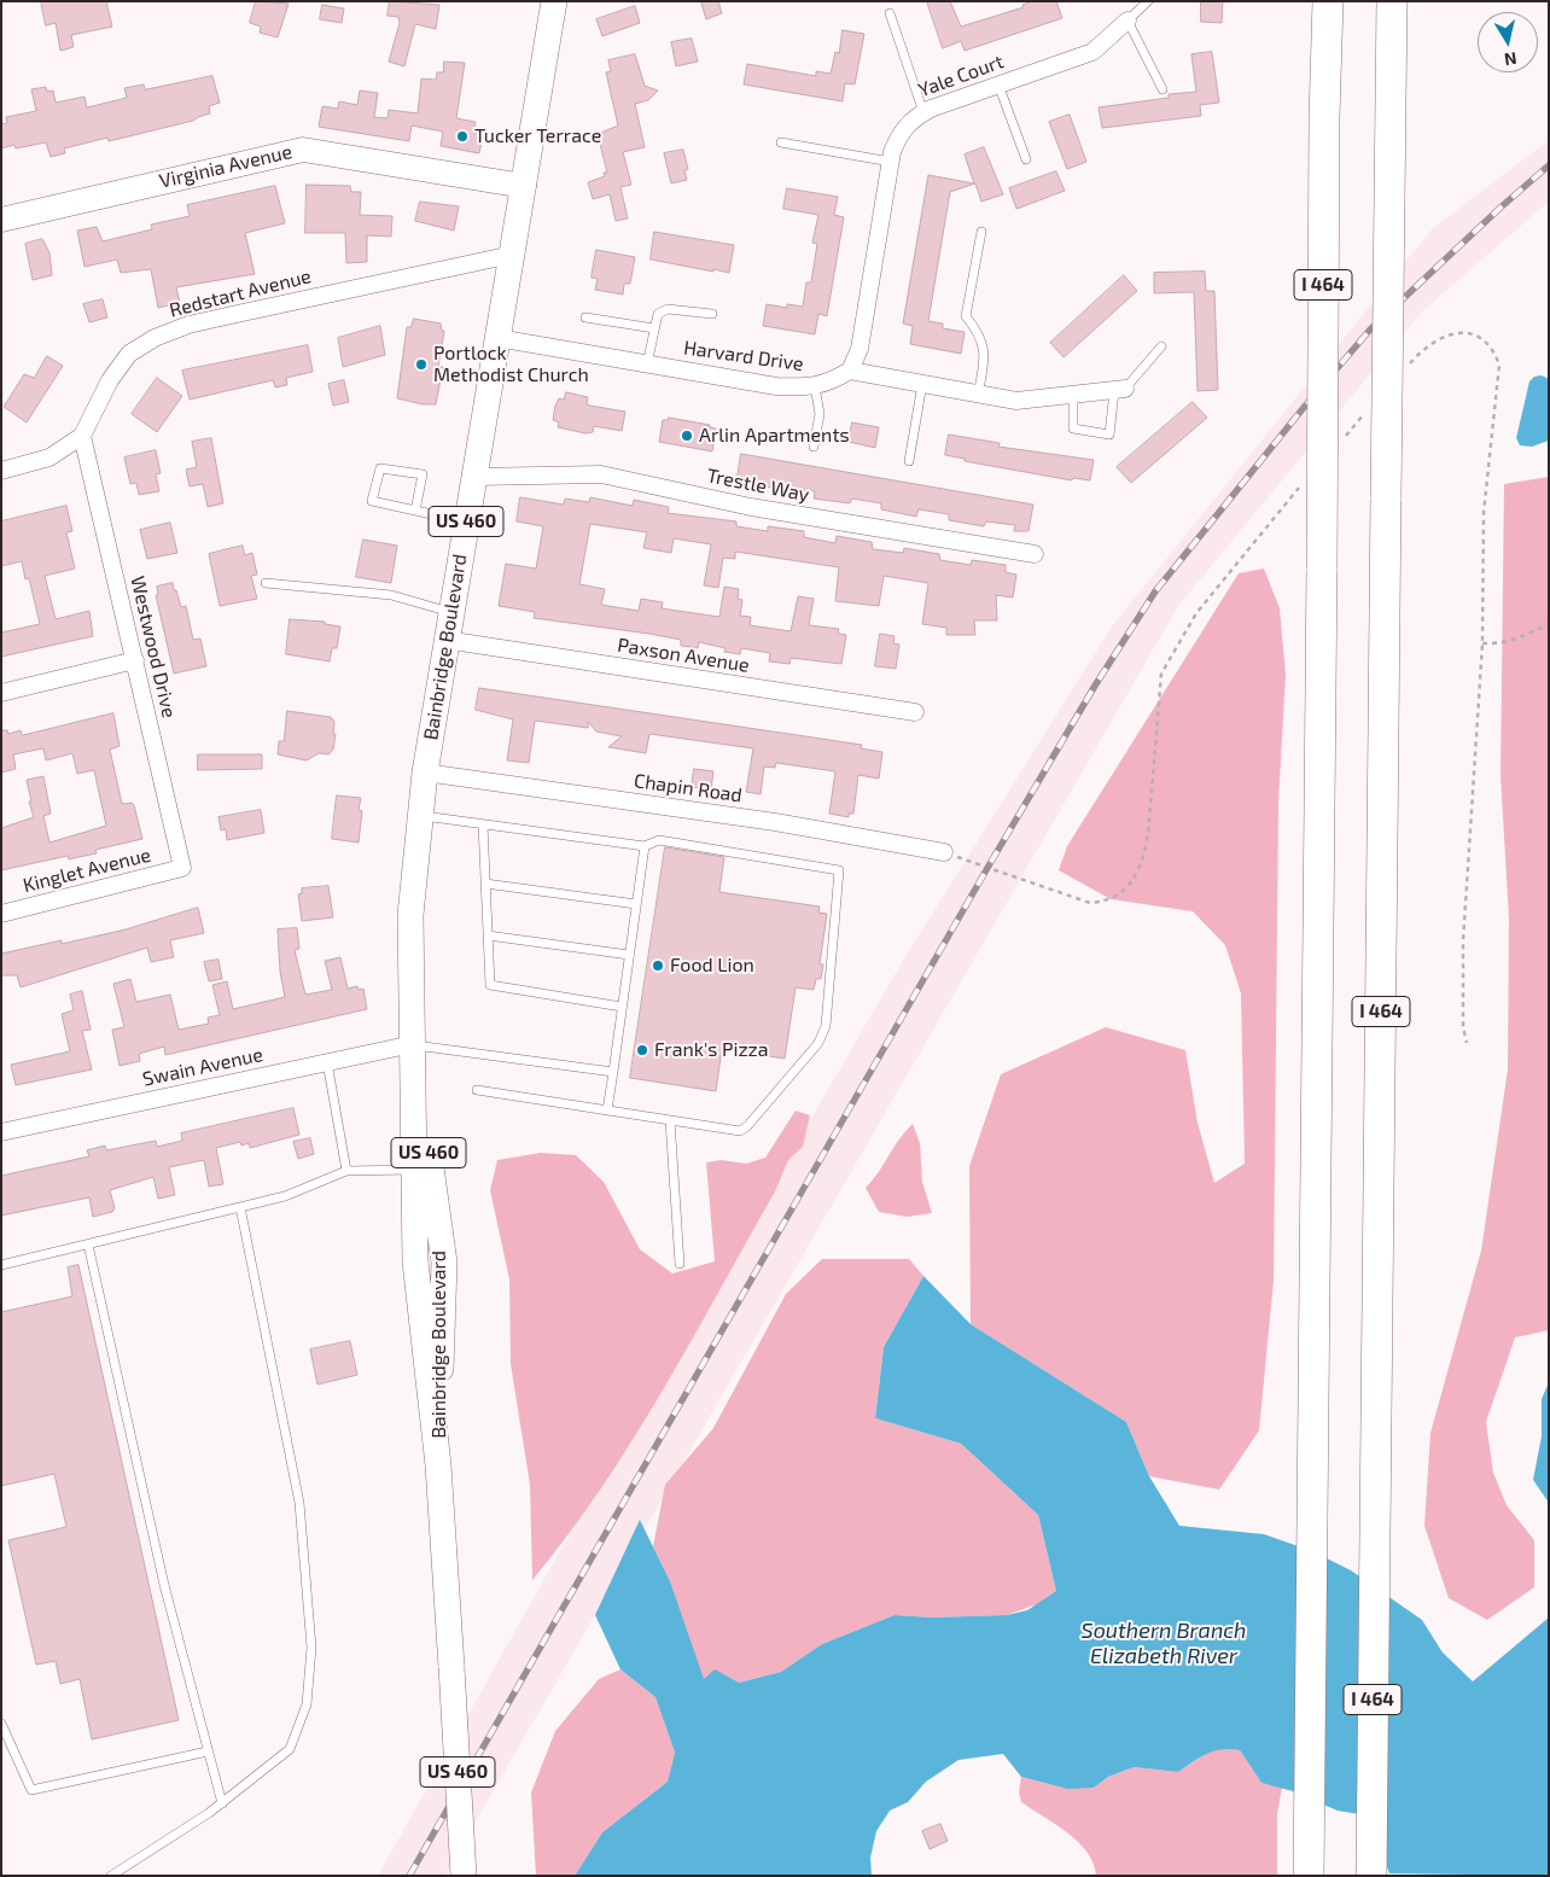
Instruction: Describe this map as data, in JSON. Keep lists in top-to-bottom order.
{
  "streets": {
    "highway": ["I 464"],
    "main road": ["US 460", "Bainbridge Boulevard"],
    "street": [
      "Yale Court",
      "Virginia Avenue",
      "Redstart Avenue",
      "Harvard Drive",
      "Trestle Way",
      "Westwood Drive",
      "Paxson Avenue",
      "Chapin Road",
      "Kinglet Avenue",
      "Swain Avenue"
    ]
  },
  "crossings": [
    ["Yale Court", "Harvard Drive"],
    ["Virginia Avenue", "Bainbridge Boulevard"],
    ["Redstart Avenue", "Westwood Drive"],
    ["Redstart Avenue", "Bainbridge Boulevard"],
    ["Harvard Drive", "Bainbridge Boulevard"],
    ["Trestle Way", "Bainbridge Boulevard"],
    ["Westwood Drive", "Kinglet Avenue"],
    ["Bainbridge Boulevard", "Paxson Avenue"],
    ["Bainbridge Boulevard", "Chapin Road"],
    ["Bainbridge Boulevard", "Swain Avenue"]
  ],
  "water": ["Southern Branch Elizabeth River"],
  "places": [
    "Tucker Terrace",
    "Portlock Methodist Church",
    "Arlin Apartments",
    "Food Lion",
    "Frank's Pizza"
  ],
  "north": "bottom"
}
